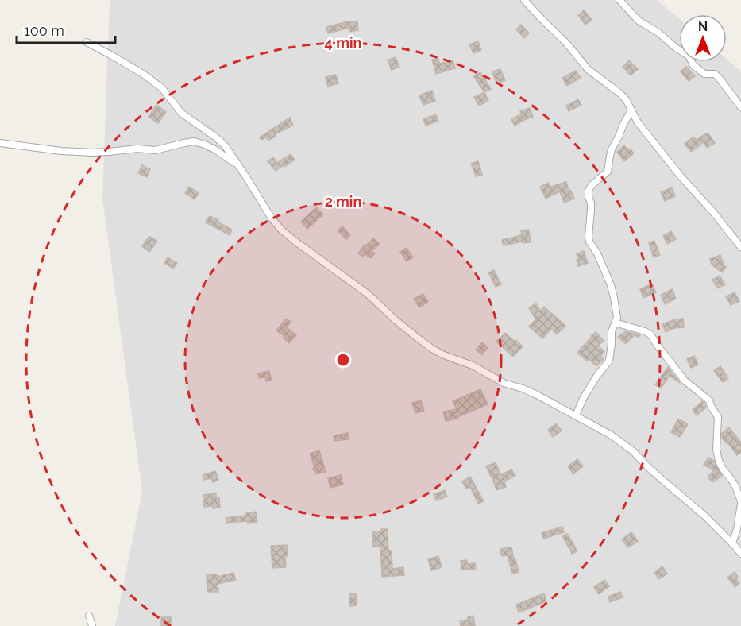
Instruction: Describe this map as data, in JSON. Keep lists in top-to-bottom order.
{
  "scale_bar": "100 m",
  "north": "top",
  "rings": ["4 min", "2 min"]
}
